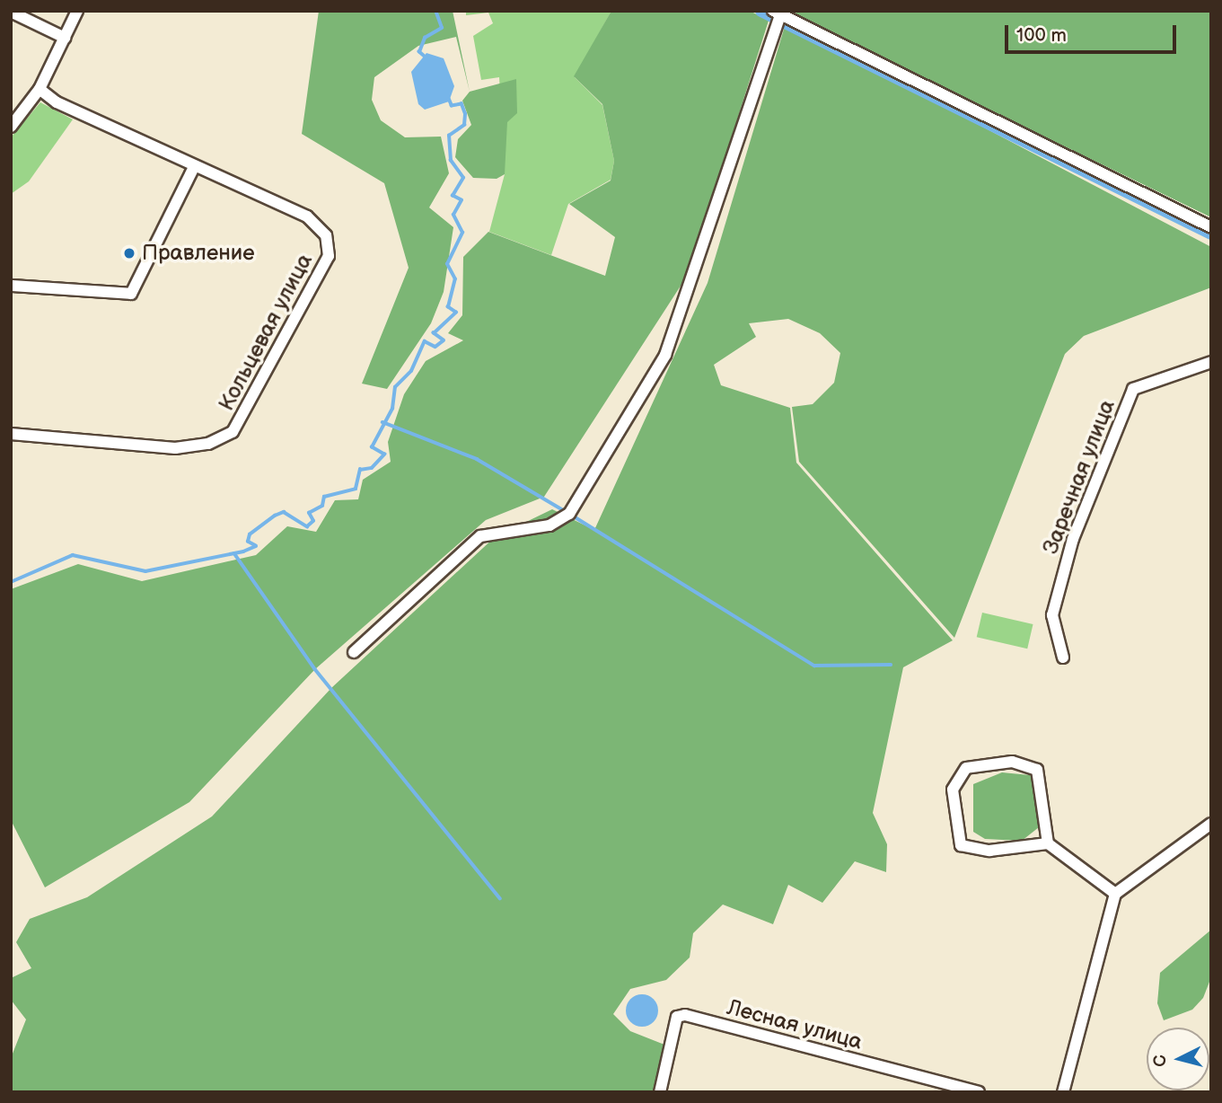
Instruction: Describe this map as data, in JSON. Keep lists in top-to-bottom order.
{
  "streets": {
    "street": ["Кольцевая улица", "Заречная улица", "Лесная улица"]
  },
  "places": ["Правление"],
  "scale_bar": "100 m",
  "north": "left"
}
